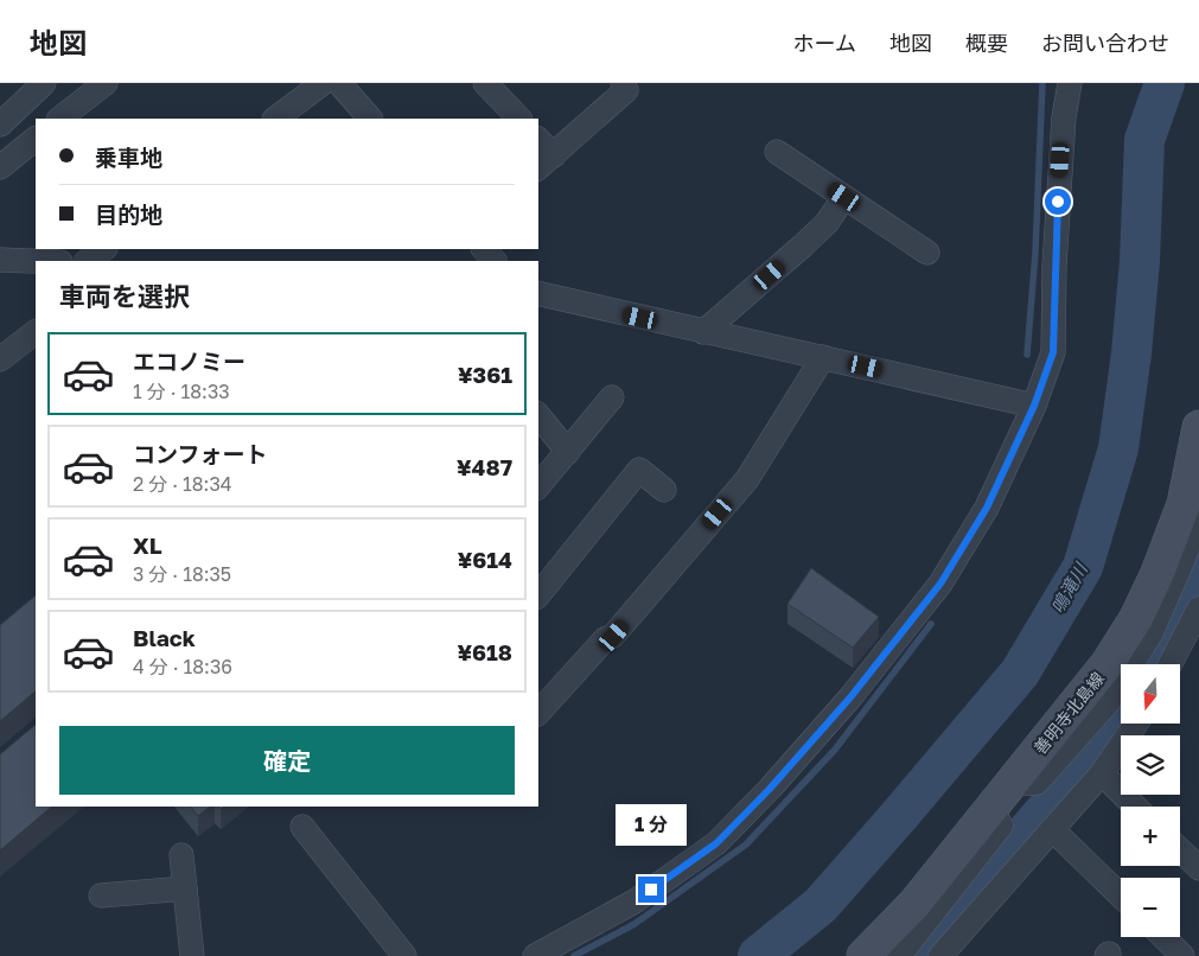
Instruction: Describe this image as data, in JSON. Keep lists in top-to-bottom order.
{
  "streets": {
    "main road": ["善明寺北島線"]
  },
  "water": ["鳴滝川"],
  "north": "bottom",
  "page": {
    "header": "地図",
    "nav": [
      "ホーム",
      "地図",
      "概要",
      "お問い合わせ"
    ],
    "banner": ["乗車地", "目的地"],
    "heading": "車両を選択",
    "list": [
      {
        "name": "エコノミー",
        "note": "1 分 · 18:33",
        "value": "¥361"
      },
      {
        "name": "コンフォート",
        "note": "2 分 · 18:34",
        "value": "¥487"
      },
      {
        "name": "XL",
        "note": "3 分 · 18:35",
        "value": "¥614"
      },
      {
        "name": "Black",
        "note": "4 分 · 18:36",
        "value": "¥618"
      }
    ],
    "map_buttons": ["+", "−"],
    "buttons": "確定",
    "bubble": "1 分"
  }
}
